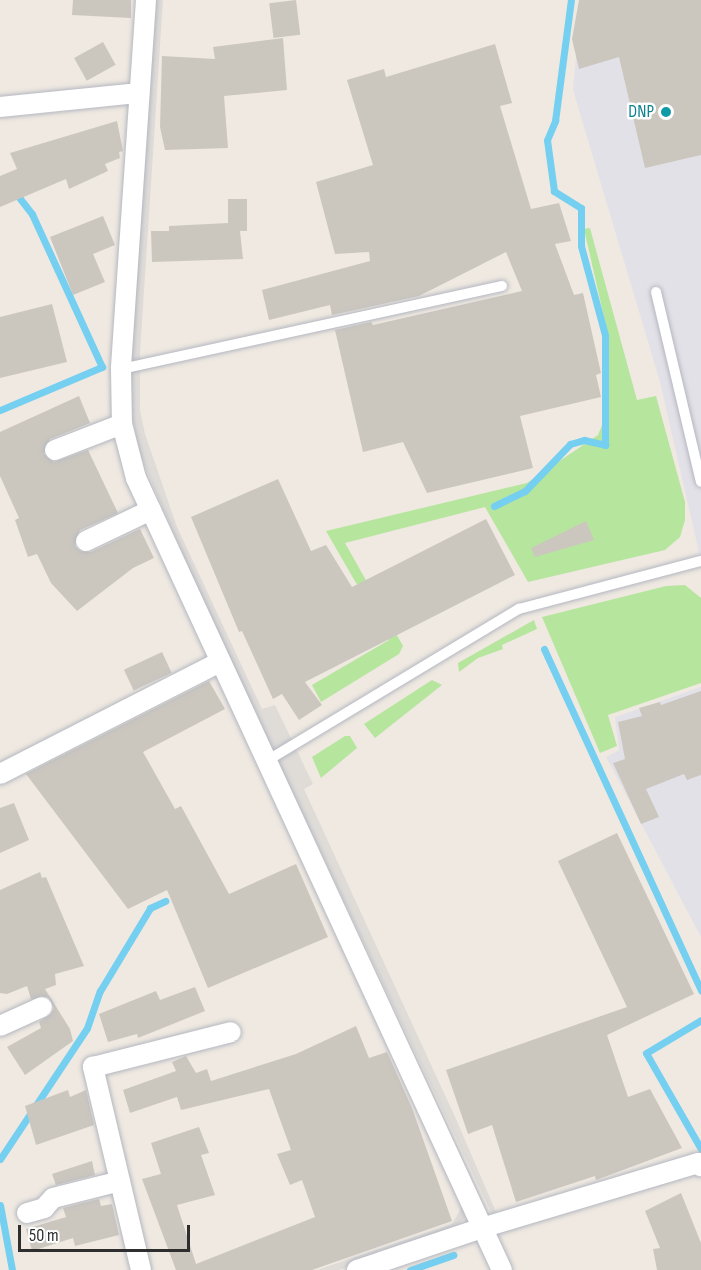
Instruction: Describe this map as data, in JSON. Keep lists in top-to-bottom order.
{
  "places": ["DNP"],
  "scale_bar": "50 m"
}
